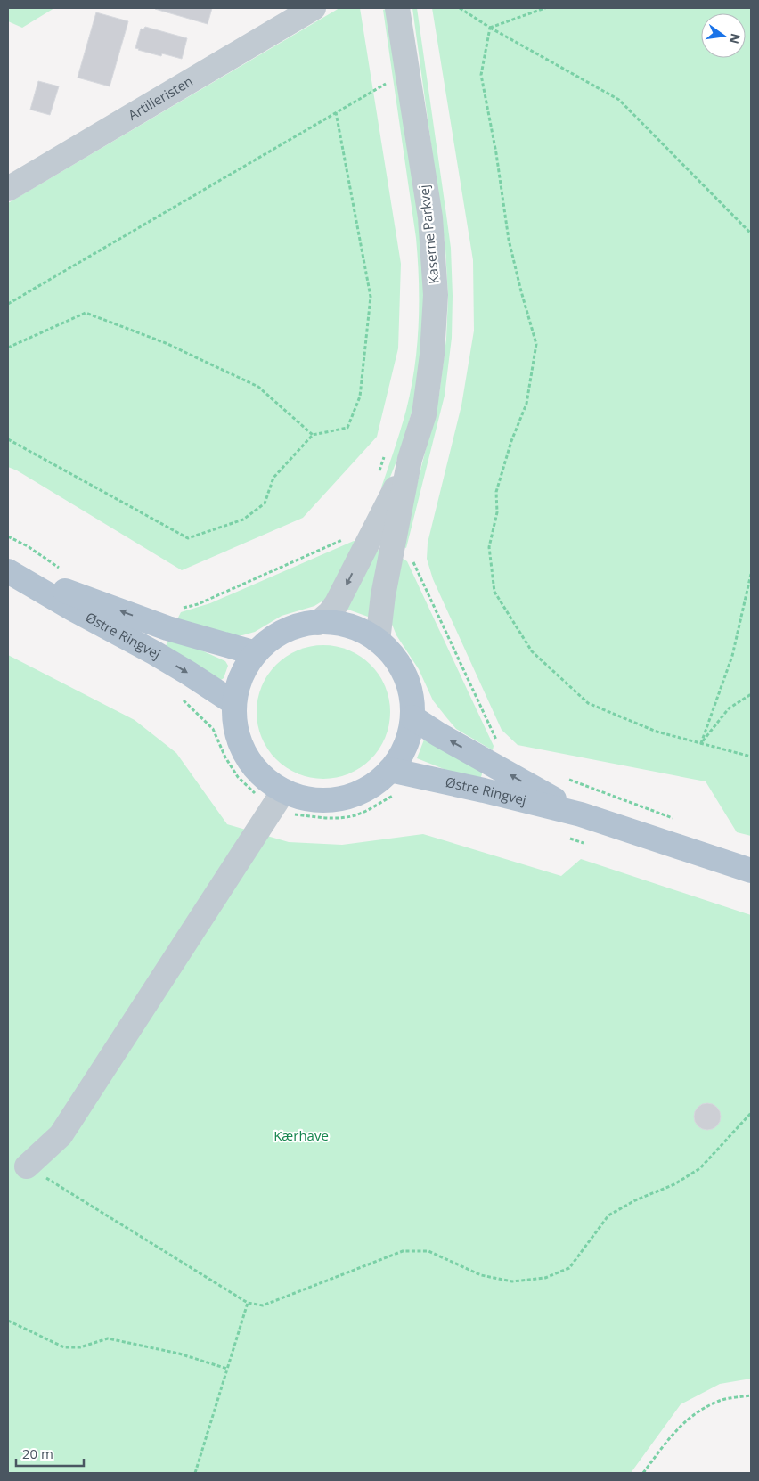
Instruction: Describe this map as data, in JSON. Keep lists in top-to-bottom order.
{
  "streets": {
    "main road": ["Østre Ringvej"],
    "street": ["Artilleristen", "Kaserne Parkvej"]
  },
  "parks": ["Kærhave"],
  "scale_bar": "20 m",
  "north": "right"
}
